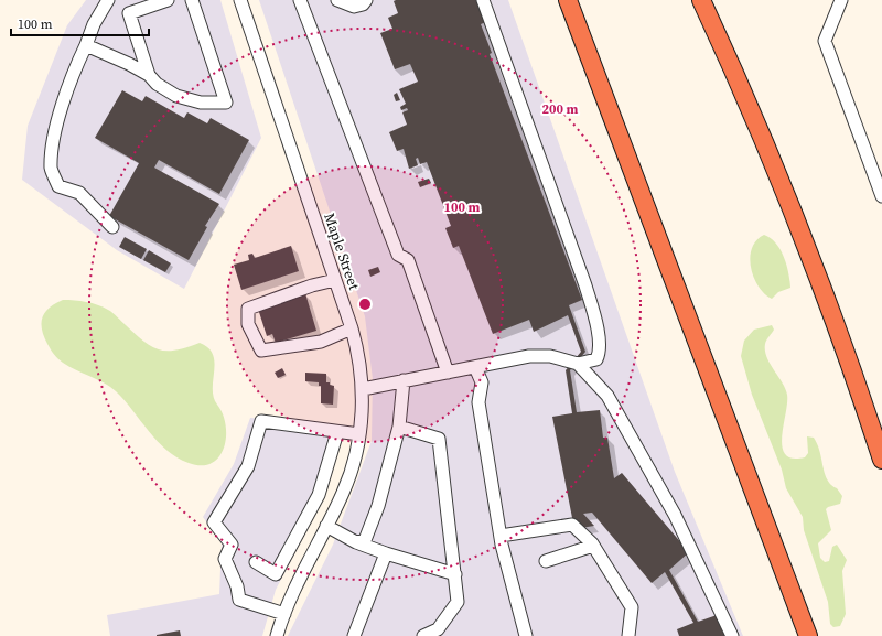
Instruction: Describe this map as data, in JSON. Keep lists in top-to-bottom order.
{
  "streets": {
    "street": ["Maple Street"]
  },
  "scale_bar": "100 m",
  "rings": ["200 m", "100 m"]
}
